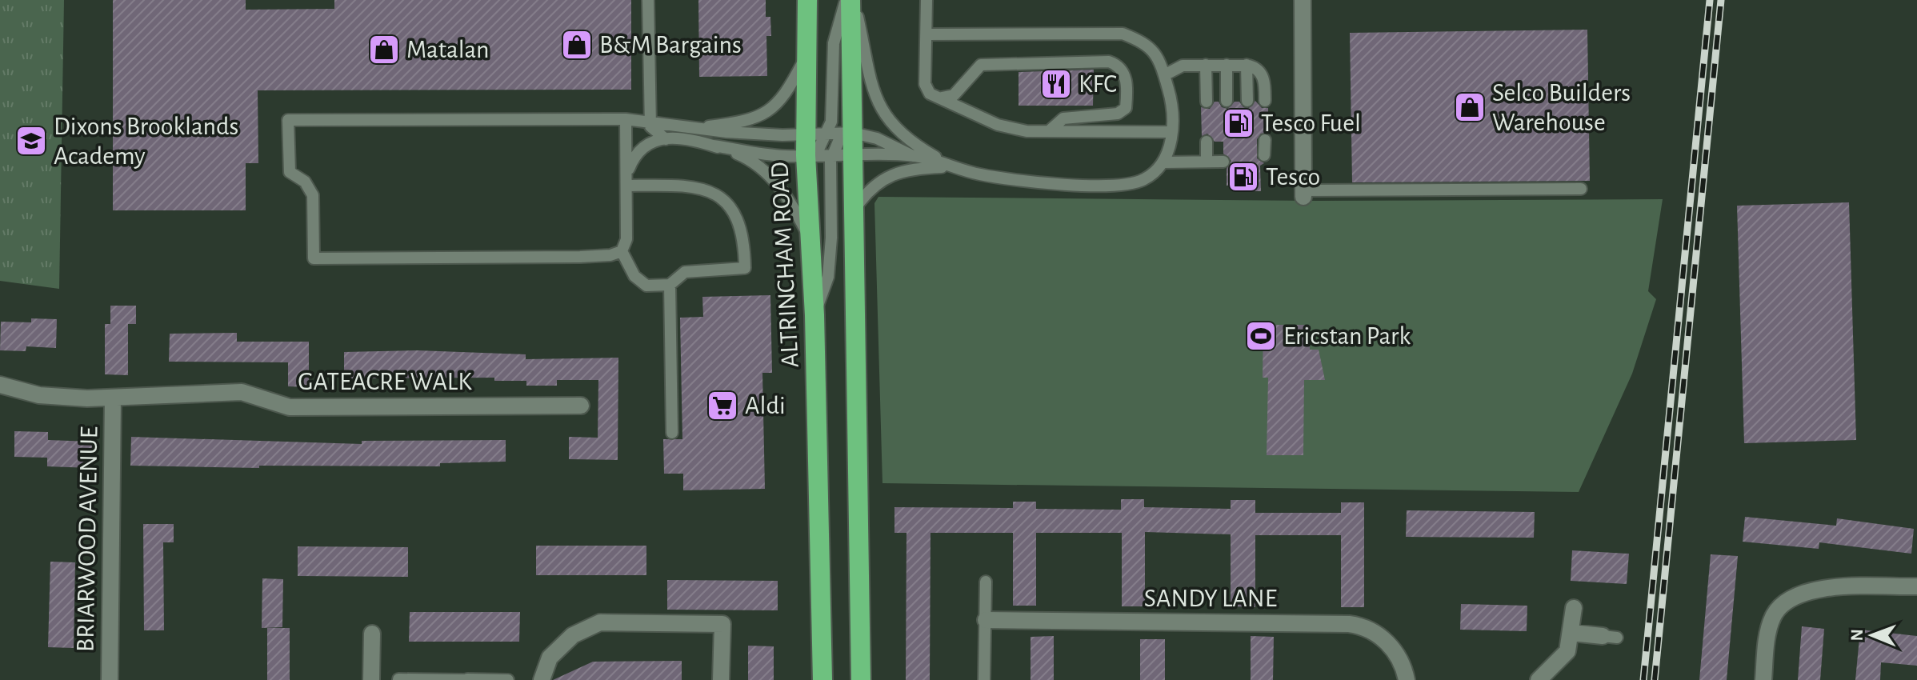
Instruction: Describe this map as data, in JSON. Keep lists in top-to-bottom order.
{
  "streets": {
    "highway": ["ALTRINCHAM ROAD"],
    "street": ["GATEACRE WALK", "BRIARWOOD AVENUE", "SANDY LANE"]
  },
  "crossings": [
    ["GATEACRE WALK", "BRIARWOOD AVENUE"]
  ],
  "places": {
    "shop": ["B&M Bargains", "Matalan", "Selco Builders Warehouse"],
    "restaurant": ["KFC"],
    "fuel station": ["Tesco Fuel", "Tesco"],
    "school or university": ["Dixons Brooklands Academy"],
    "sports": ["Ericstan Park"],
    "supermarket": ["Aldi"]
  },
  "north": "left"
}
